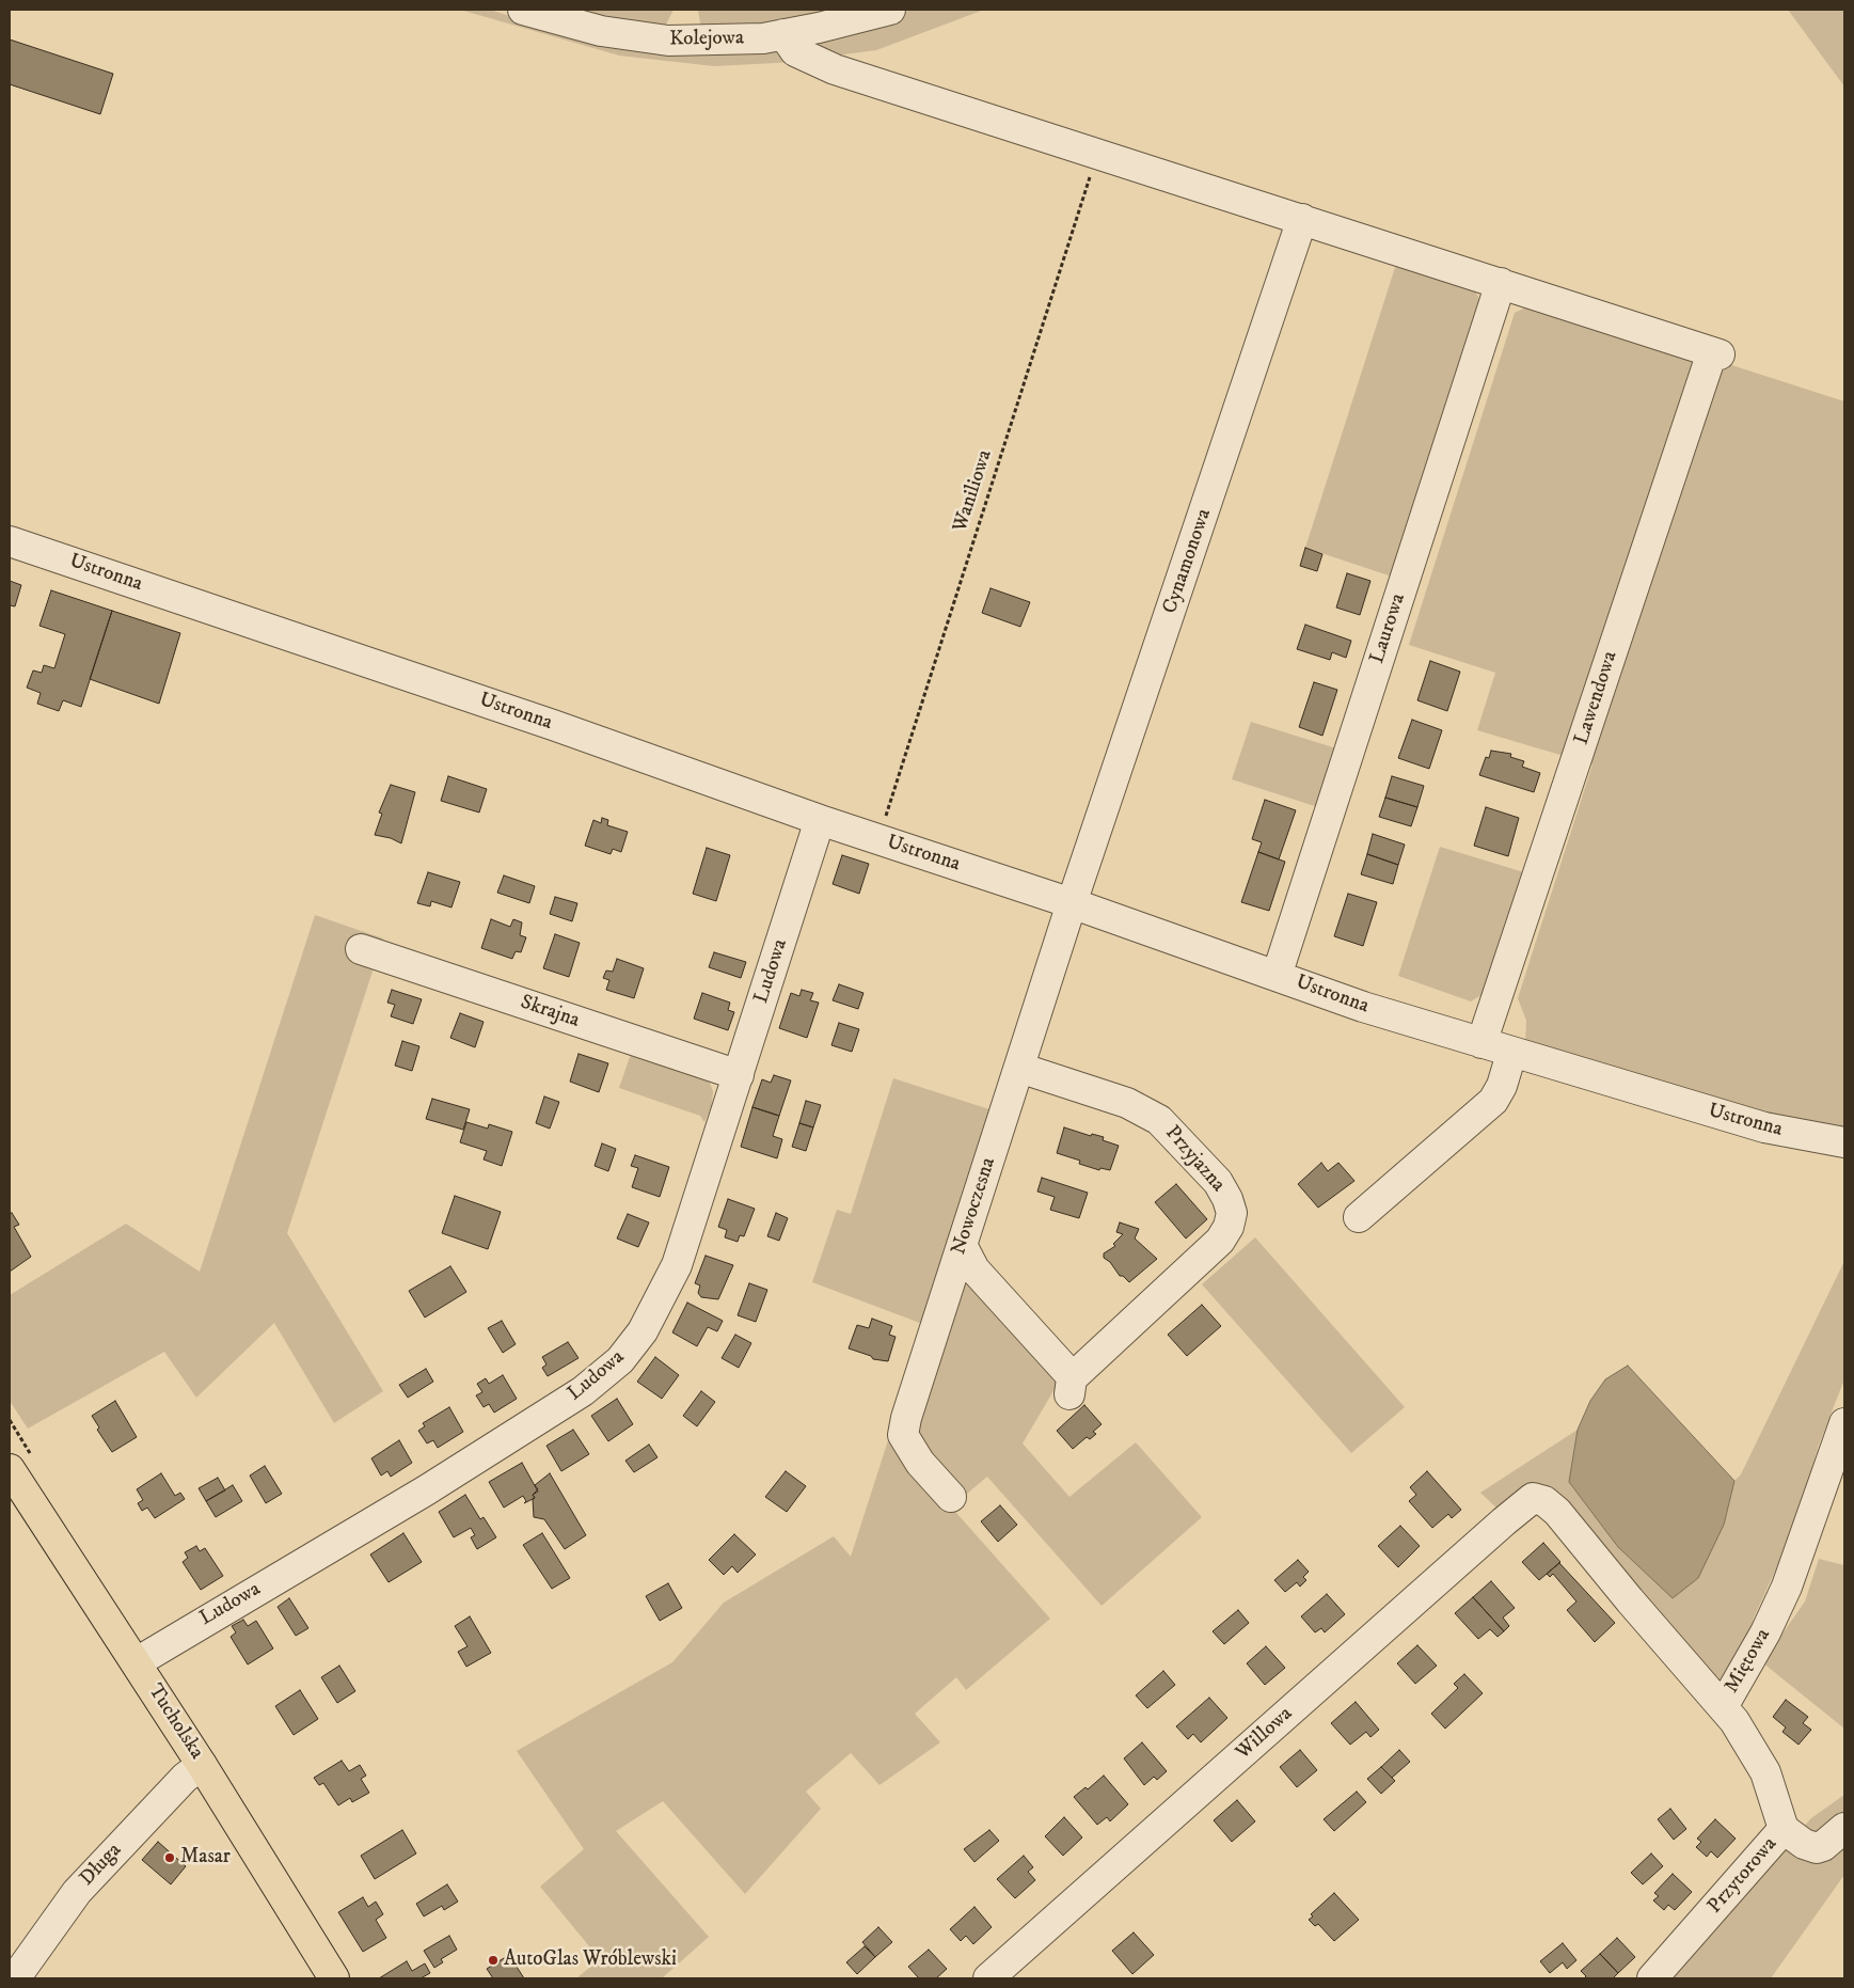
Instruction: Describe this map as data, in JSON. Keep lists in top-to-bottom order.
{
  "streets": {
    "main road": ["Tucholska"],
    "street": [
      "Kolejowa",
      "Cynamonowa",
      "Ustronna",
      "Laurowa",
      "Lawendowa",
      "Ludowa",
      "Skrajna",
      "Przyjazna",
      "Nowoczesna",
      "Miętowa",
      "Willowa",
      "Długa",
      "Przytorowa"
    ],
    "path": ["Waniliowa"]
  },
  "crossings": [
    ["Waniliowa", "Ustronna"],
    ["Cynamonowa", "Ustronna"],
    ["Cynamonowa", "Nowoczesna"],
    ["Ustronna", "Laurowa"],
    ["Ustronna", "Lawendowa"],
    ["Ustronna", "Ludowa"],
    ["Ustronna", "Nowoczesna"],
    ["Laurowa", "Lawendowa"],
    ["Ludowa", "Skrajna"],
    ["Ludowa", "Tucholska"],
    ["Przyjazna", "Nowoczesna"],
    ["Miętowa", "Willowa"],
    ["Tucholska", "Długa"]
  ],
  "places": ["Masar", "AutoGlas Wróblewski"]
}
